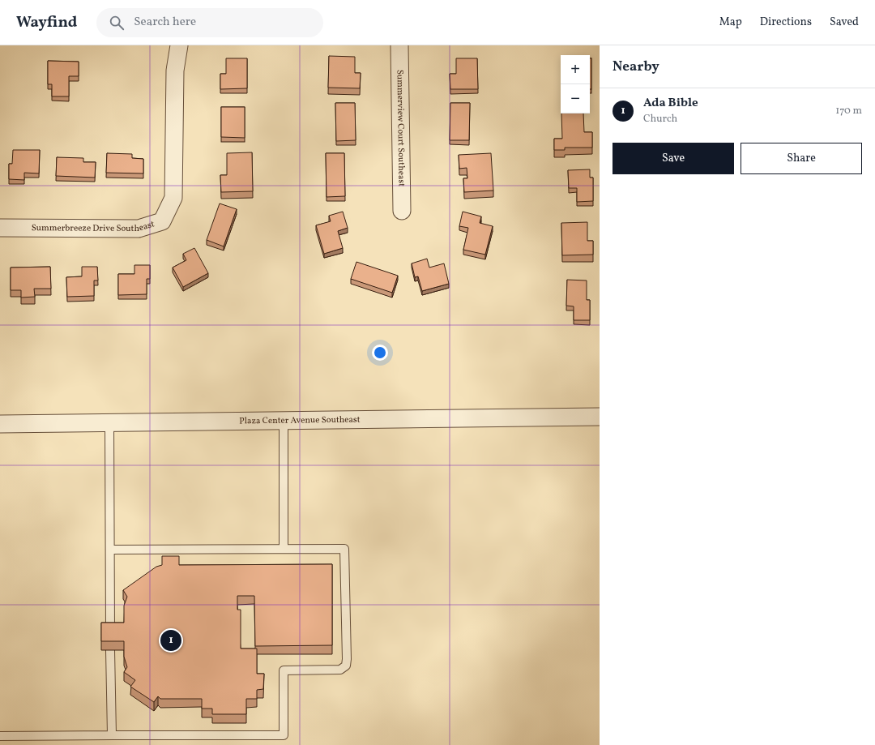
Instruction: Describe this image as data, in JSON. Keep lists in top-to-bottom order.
{
  "streets": {
    "street": ["Summerview Court Southeast", "Summerbreeze Drive Southeast", "Plaza Center Avenue Southeast"]
  },
  "page": {
    "header": "Wayfind",
    "search": "Search here",
    "nav": ["Map", "Directions", "Saved"],
    "heading": "Nearby",
    "map_buttons": ["+", "−"],
    "list": [
      {
        "mark": "1",
        "name": "Ada Bible",
        "note": "Church",
        "value": "170 m"
      }
    ],
    "buttons": ["Save", "Share"],
    "pins": "1"
  }
}
